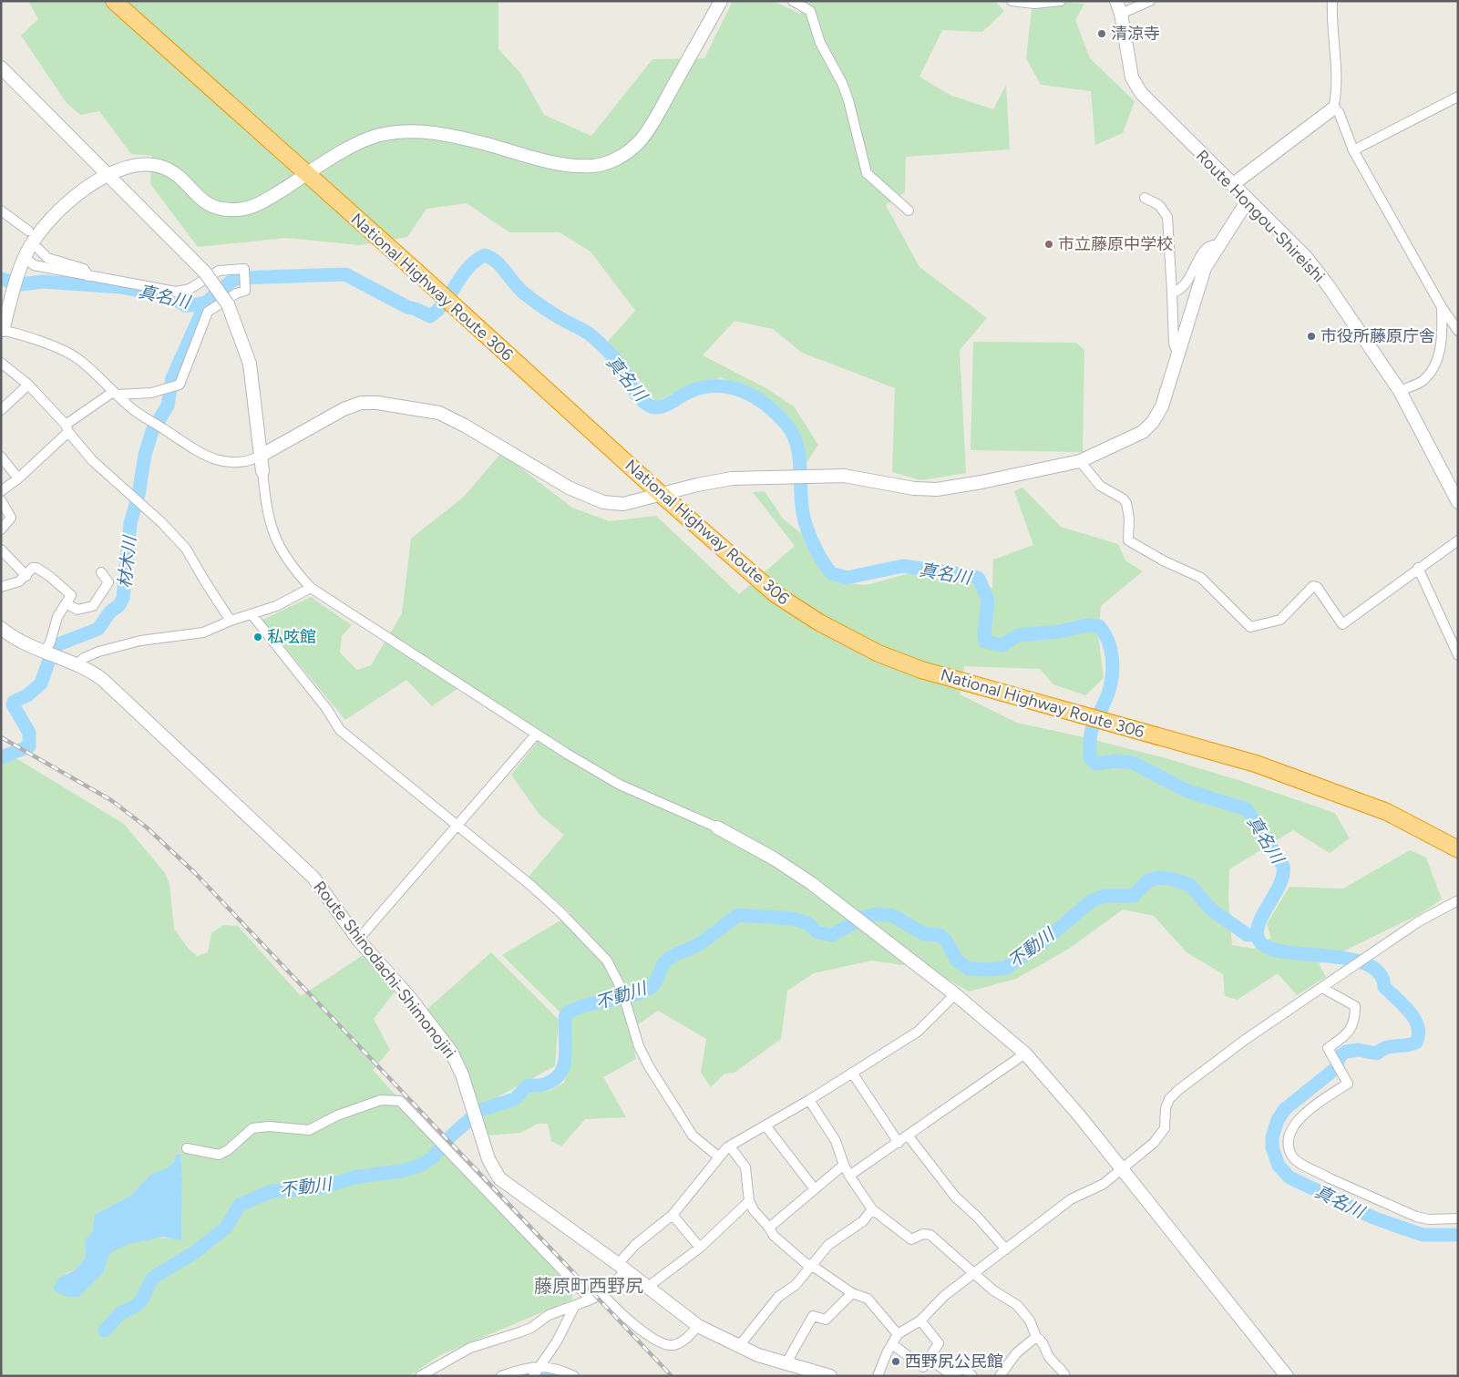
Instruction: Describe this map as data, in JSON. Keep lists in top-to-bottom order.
{
  "streets": {
    "highway": ["National Highway Route 306"],
    "street": ["Route Hongou-Shireishi", "Route Shinodachi-Shimonojiri"]
  },
  "districts": ["藤原町西野尻"],
  "water": ["真名川", "材木川", "不動川"],
  "places": [
    "清涼寺",
    "市立藤原中学校",
    "市役所藤原庁舎",
    "私呟館",
    "西野尻公民館"
  ]
}
